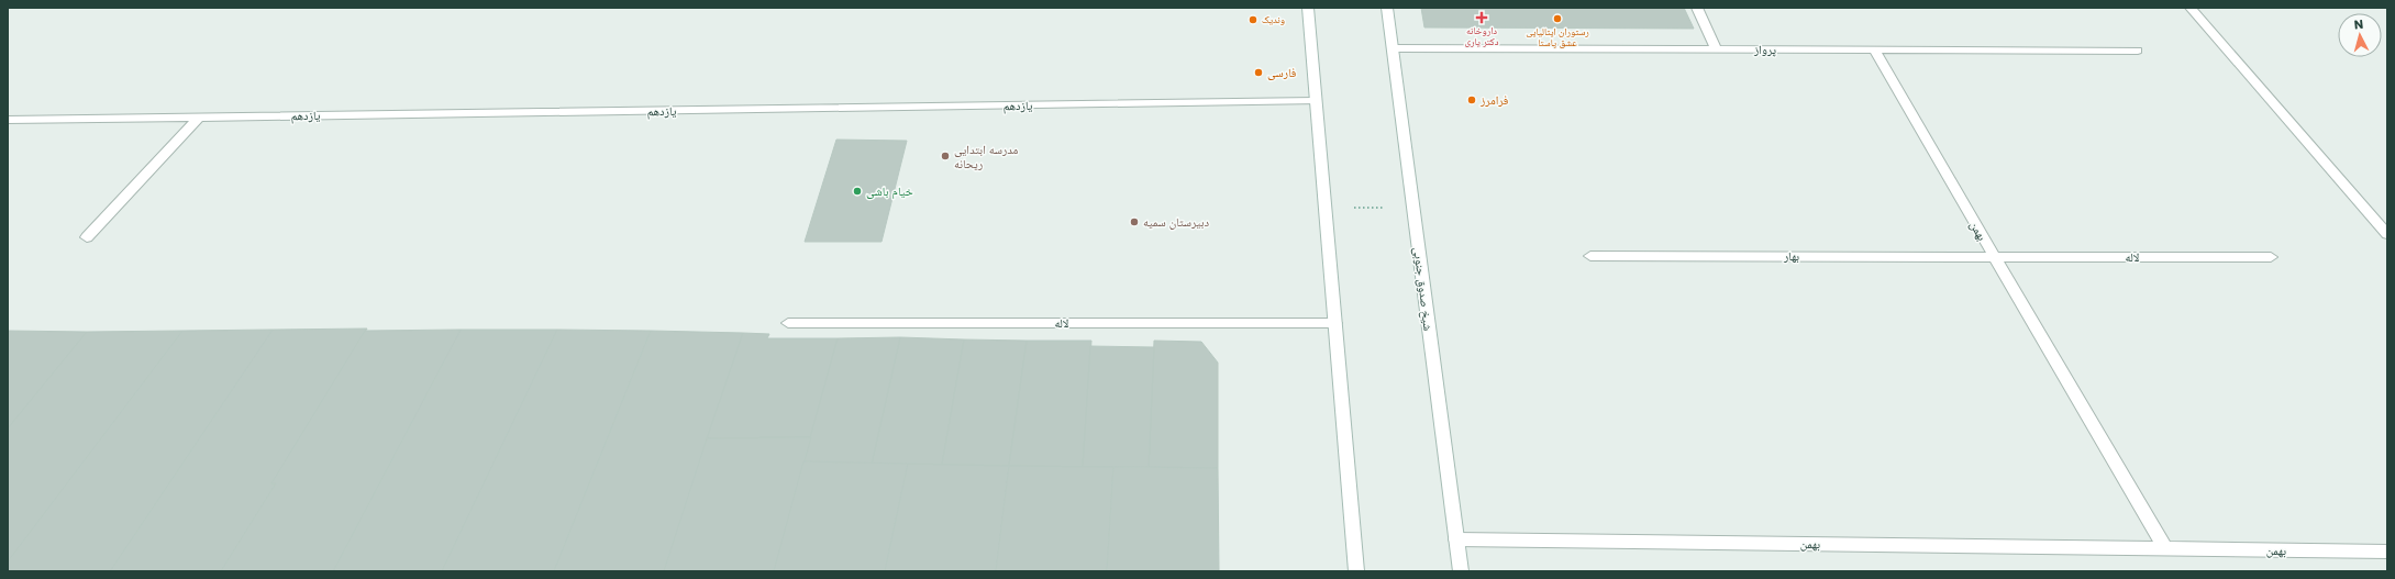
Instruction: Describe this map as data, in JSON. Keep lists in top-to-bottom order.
{
  "streets": {
    "street": [
      "پرواز",
      "یازدهم",
      "بهمن",
      "بهار",
      "لاله",
      "شیخ صدوق جنوبی"
    ]
  },
  "crossings": [
    ["پرواز", "بهمن"],
    ["پرواز", "شیخ صدوق جنوبی"],
    ["بهمن", "بهار"],
    ["بهمن", "لاله"],
    ["بهمن", "شیخ صدوق جنوبی"],
    ["بهار", "لاله"]
  ],
  "places": {
    "health": ["داروخانه دکتر یاری"],
    "other": [
      "رستوران ایتالیایی عشق پاستا",
      "وندیک",
      "فارسی",
      "فرامرز",
      "مدرسه ابتدایی ریحانه",
      "خیام باشی",
      "دبیرستان سمیه"
    ]
  },
  "north": "top"
}
